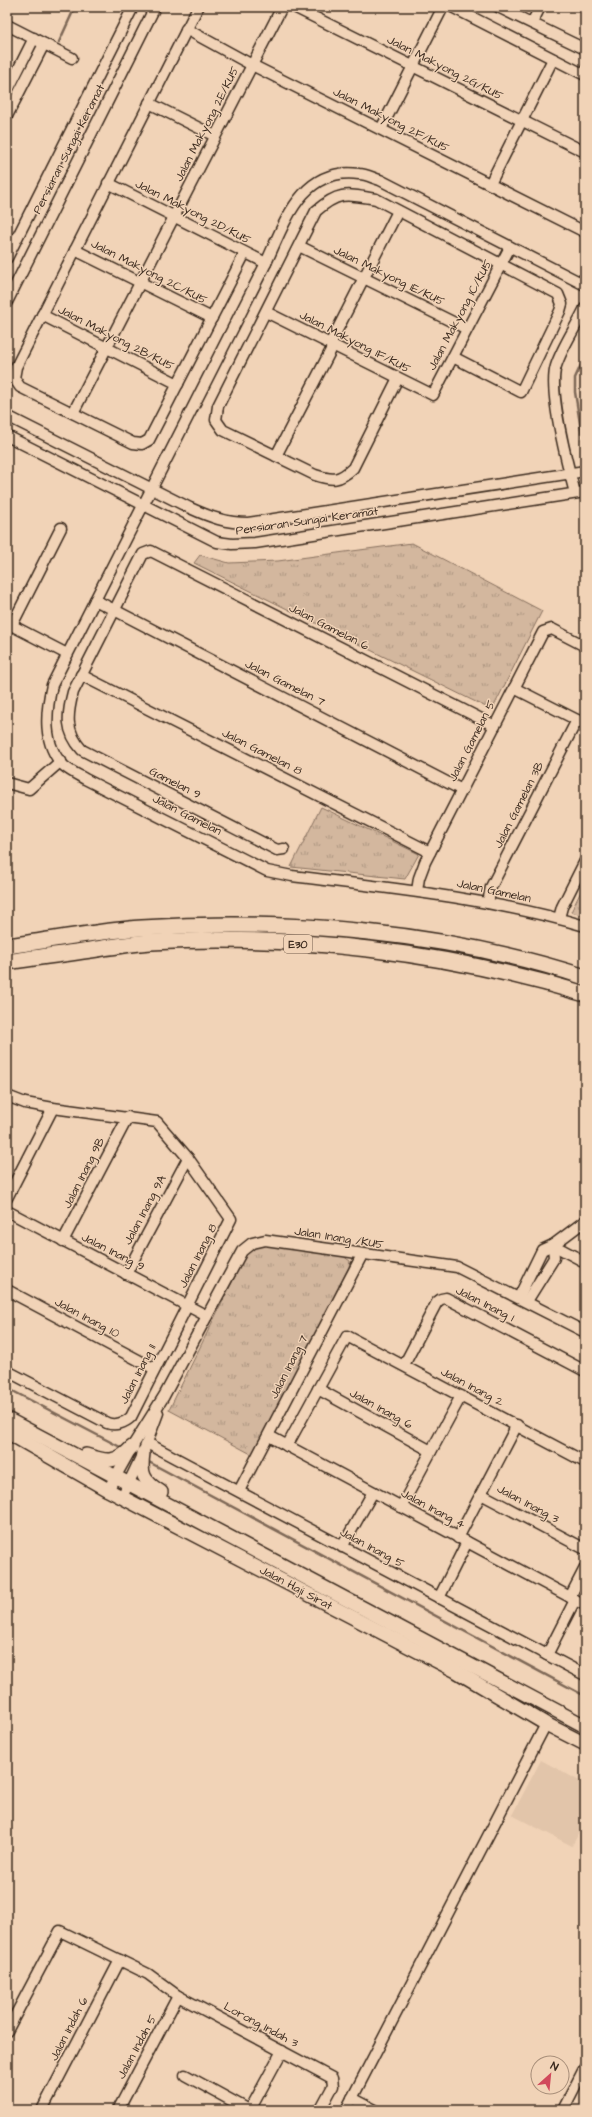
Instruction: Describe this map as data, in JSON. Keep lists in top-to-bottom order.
{
  "streets": {
    "highway": ["E30"],
    "main road": ["Jalan Haji Sirat"],
    "street": [
      "Jalan Makyong 2G/KU5",
      "Jalan Makyong 2F/KU5",
      "Jalan Makyong 2E/KU5",
      "Persiaran Sungai Keramat",
      "Jalan Makyong 2D/KU5",
      "Jalan Makyong 2C/KU5",
      "Jalan Makyong 1E/KU5",
      "Jalan Makyong 1C/KU5",
      "Jalan Makyong 2B/KU5",
      "Jalan Makyong 1F/KU5",
      "Jalan Gamelan 6",
      "Jalan Gamelan 7",
      "Jalan Gamelan 5",
      "Jalan Gamelan 8",
      "Gamelan 9",
      "Jalan Gamelan 3B",
      "Jalan Gamelan",
      "Jalan Inang 9B",
      "Jalan Inang 9A",
      "Jalan Inang /KU5",
      "Jalan Inang 9",
      "Jalan Inang 8",
      "Jalan Inang 1",
      "Jalan Inang 10",
      "Jalan Inang 7",
      "Jalan Inang 11",
      "Jalan Inang 2",
      "Jalan Inang 6",
      "Jalan Inang 3",
      "Jalan Inang 4",
      "Jalan Inang 5",
      "Lorong Indah 3",
      "Jalan Indah 6",
      "Jalan Indah 5"
    ]
  },
  "crossings": [
    ["Jalan Makyong 2F/KU5", "Jalan Makyong 2E/KU5"],
    ["Jalan Makyong 2E/KU5", "Jalan Makyong 2D/KU5"],
    ["Jalan Makyong 2E/KU5", "Jalan Makyong 2C/KU5"],
    ["Jalan Makyong 2E/KU5", "Jalan Makyong 2B/KU5"],
    ["Persiaran Sungai Keramat", "Jalan Gamelan"],
    ["Jalan Makyong 2D/KU5", "Jalan Gamelan"],
    ["Jalan Makyong 1E/KU5", "Jalan Makyong 1C/KU5"],
    ["Jalan Makyong 1C/KU5", "Jalan Makyong 1F/KU5"],
    ["Jalan Makyong 1C/KU5", "Jalan Gamelan"],
    ["Jalan Gamelan 6", "Jalan Gamelan 7"],
    ["Jalan Gamelan 6", "Jalan Gamelan 5"],
    ["Jalan Gamelan 7", "Jalan Gamelan 5"],
    ["Jalan Gamelan 7", "Jalan Gamelan"],
    ["Jalan Gamelan 5", "Jalan Gamelan 8"],
    ["Jalan Gamelan 5", "Jalan Gamelan"],
    ["Jalan Gamelan 8", "Gamelan 9"],
    ["Jalan Gamelan 3B", "Jalan Gamelan"],
    ["Jalan Inang 9B", "Jalan Inang 9"],
    ["Jalan Inang 9A", "Jalan Inang 9"],
    ["Jalan Inang 9A", "Jalan Inang 8"],
    ["Jalan Inang /KU5", "Jalan Inang 9"],
    ["Jalan Inang /KU5", "Jalan Inang 7"],
    ["Jalan Inang /KU5", "Jalan Inang 5"],
    ["Jalan Inang 9", "Jalan Inang 8"],
    ["Jalan Inang 9", "Jalan Inang 11"],
    ["Jalan Inang 8", "Jalan Inang 11"],
    ["Jalan Inang 1", "Jalan Inang 2"],
    ["Jalan Inang 10", "Jalan Inang 11"],
    ["Jalan Inang 7", "Jalan Inang 4"],
    ["Jalan Inang 7", "Jalan Inang 5"],
    ["Jalan Inang 2", "Jalan Inang 6"],
    ["Lorong Indah 3", "Jalan Indah 6"],
    ["Lorong Indah 3", "Jalan Indah 5"]
  ],
  "north": "top right"
}
